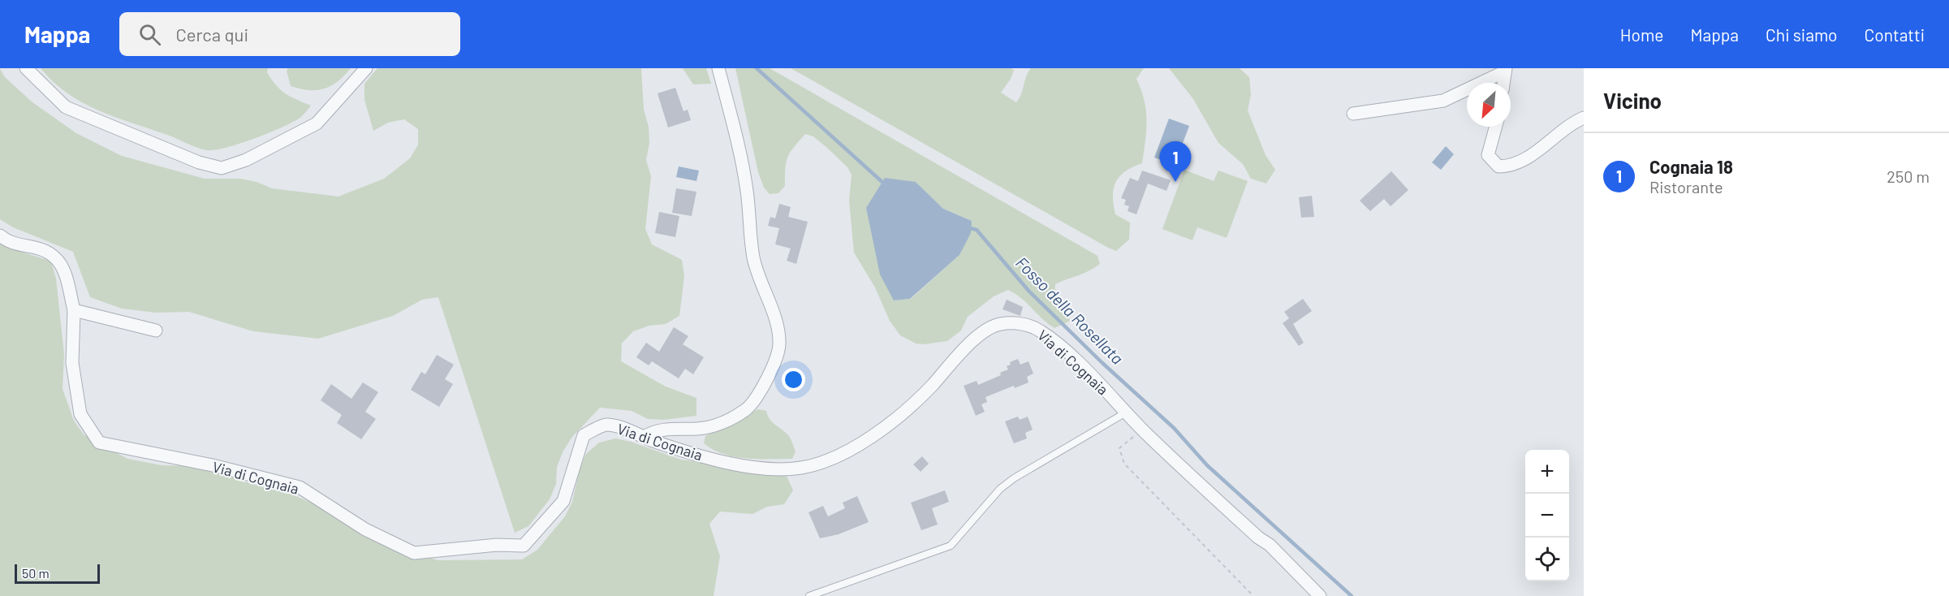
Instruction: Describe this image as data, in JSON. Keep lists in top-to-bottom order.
{
  "streets": {
    "street": ["Via di Cognaia"]
  },
  "water": ["Fosso della Rosellata"],
  "scale_bar": "50 m",
  "north": "bottom left",
  "page": {
    "header": "Mappa",
    "search": "Cerca qui",
    "nav": [
      "Home",
      "Mappa",
      "Chi siamo",
      "Contatti"
    ],
    "heading": "Vicino",
    "list": [
      {
        "mark": "1",
        "name": "Cognaia 18",
        "note": "Ristorante",
        "value": "250 m"
      }
    ],
    "pins": "1",
    "map_buttons": ["+", "−"],
    "scale": "50 m"
  }
}
